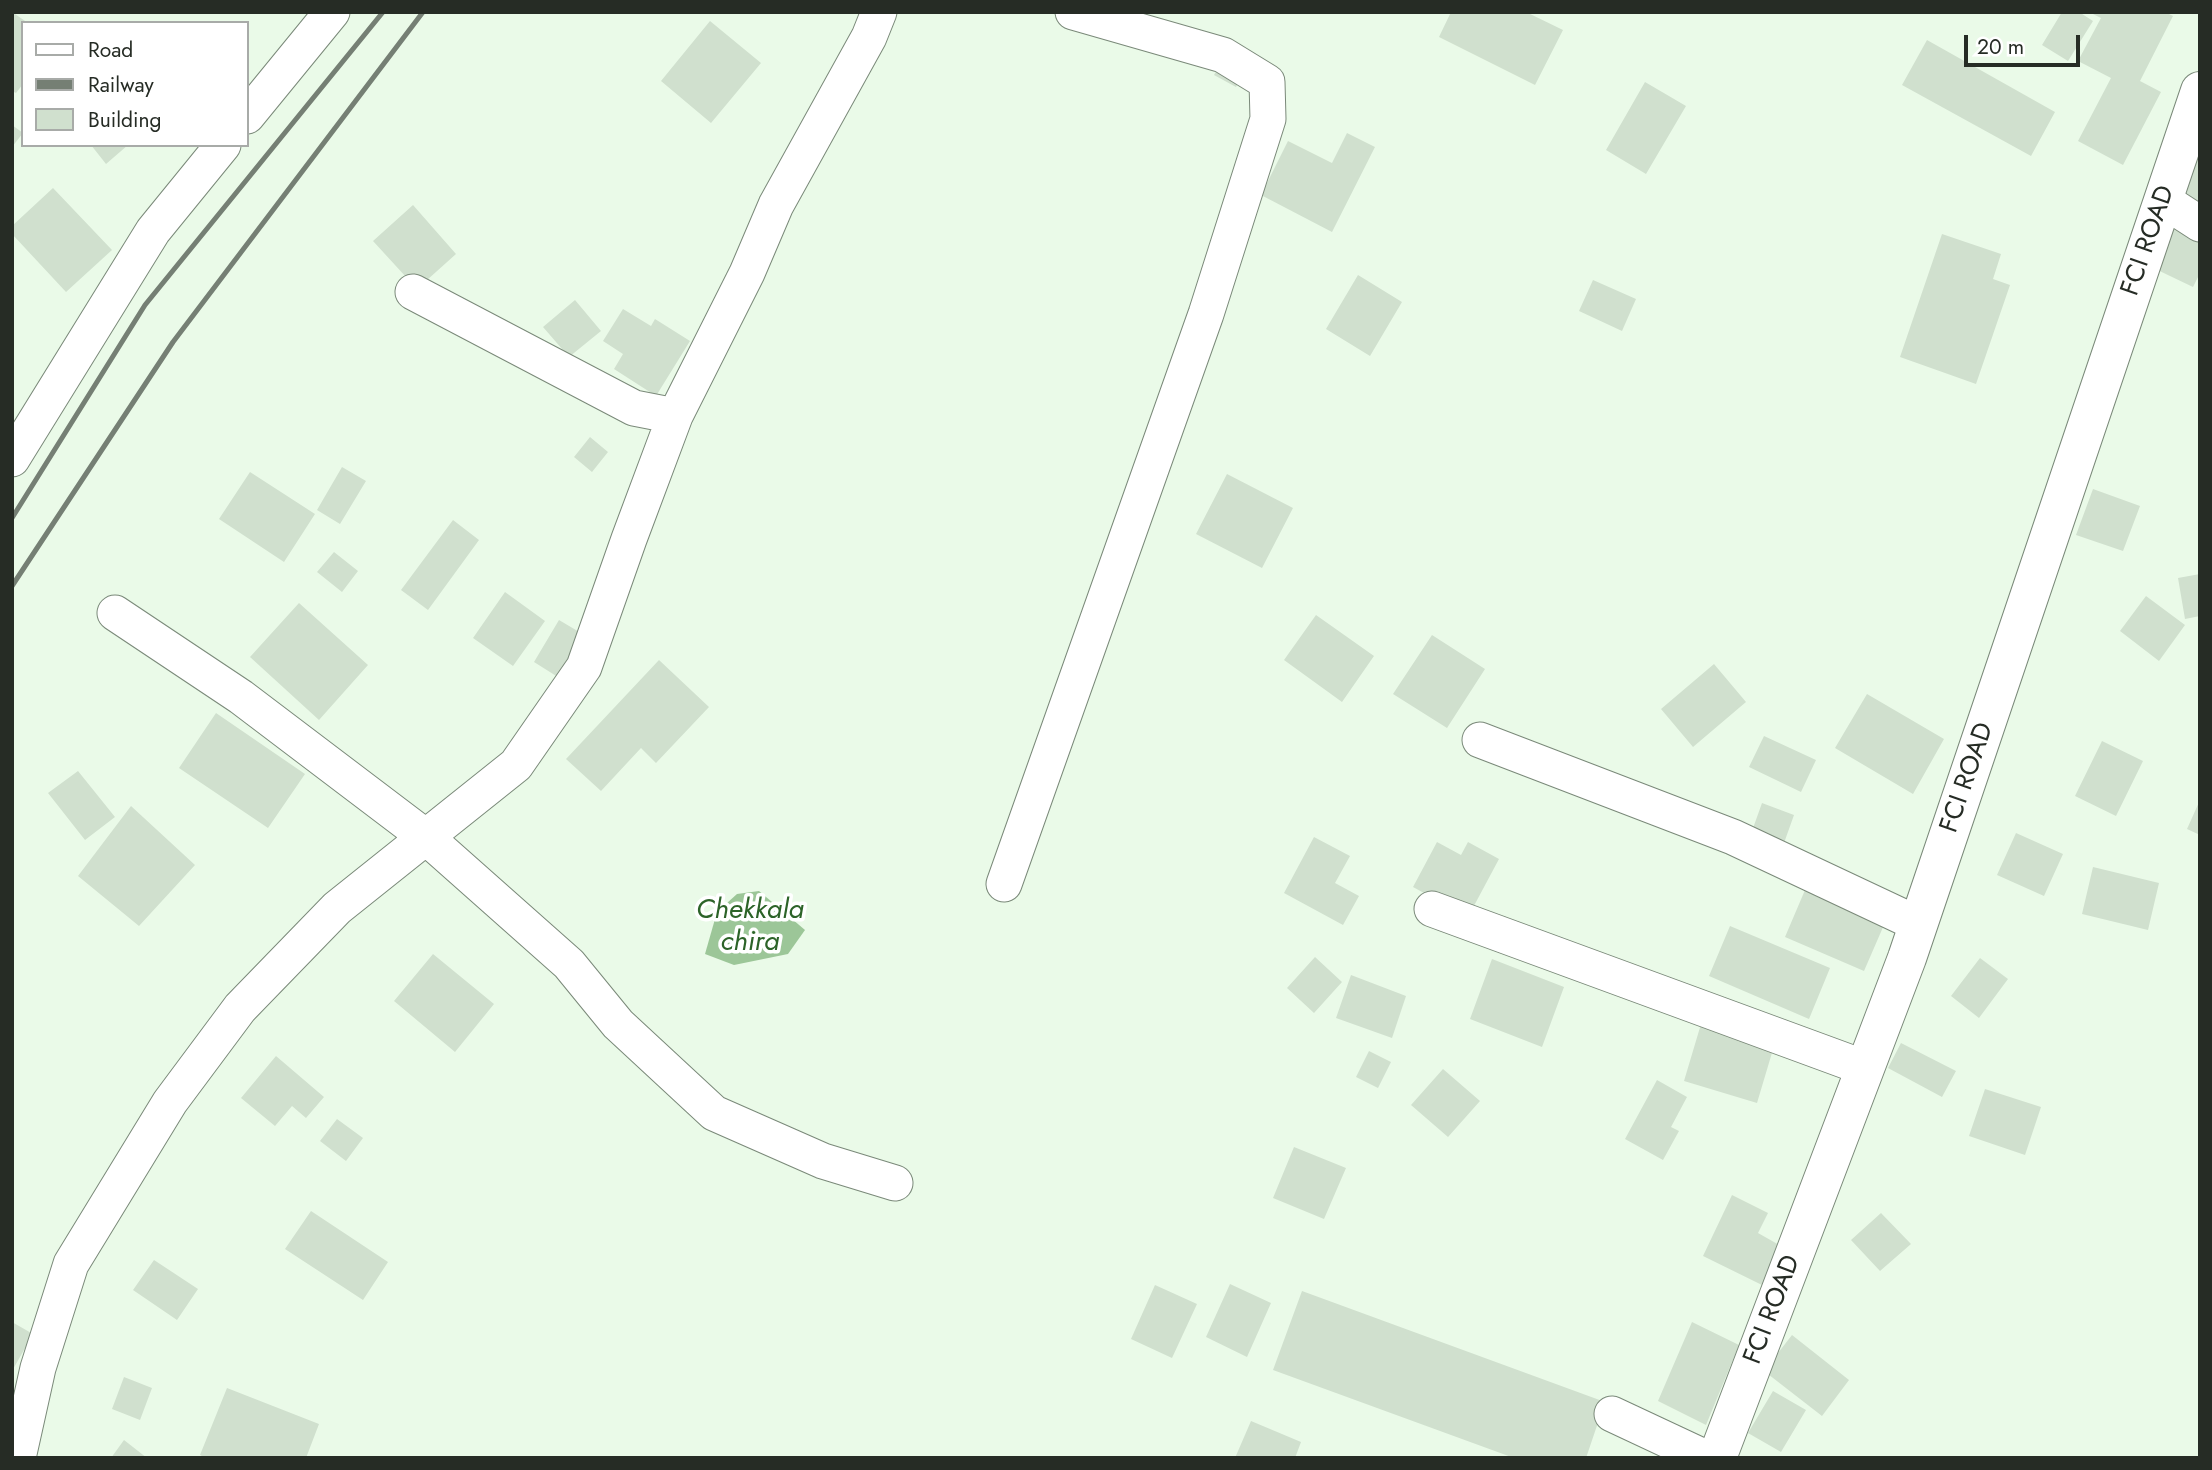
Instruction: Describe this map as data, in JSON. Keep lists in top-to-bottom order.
{
  "streets": {
    "street": ["FCI ROAD"]
  },
  "water": ["Chekkala chira"],
  "legend": ["Road", "Railway", "Building"],
  "scale_bar": "20 m"
}
